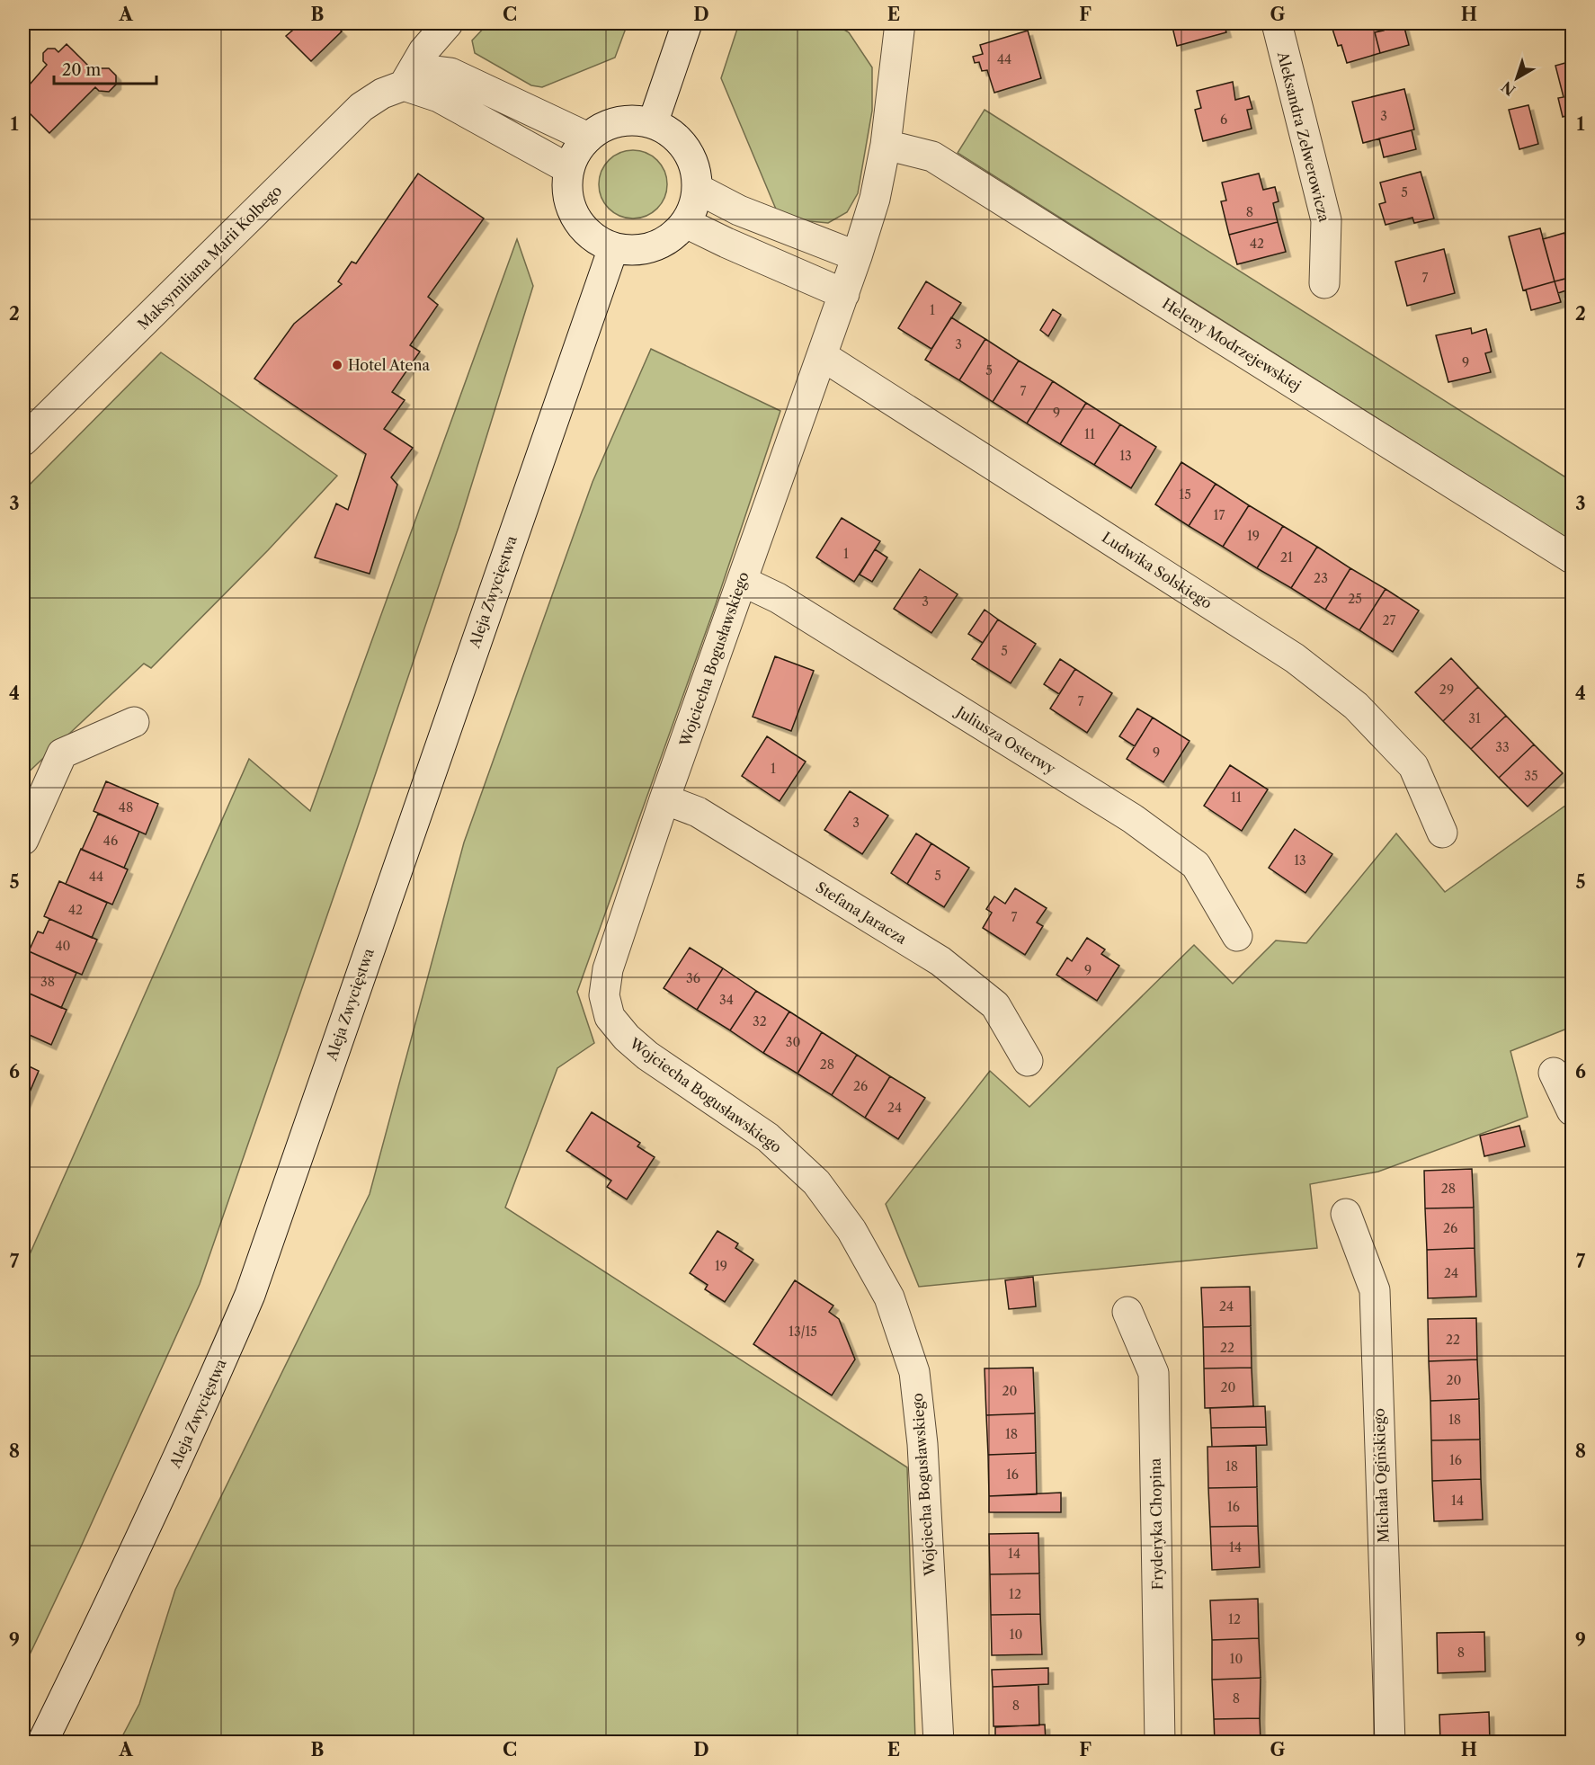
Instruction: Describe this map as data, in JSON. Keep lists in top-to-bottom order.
{
  "streets": {
    "street": [
      "Aleksandra Zelwerowicza",
      "Maksymiliana Marii Kolbego",
      "Heleny Modrzejewskiej",
      "Ludwika Solskiego",
      "Aleja Zwycięstwa",
      "Wojciecha Bogusławskiego",
      "Juliusza Osterwy",
      "Stefana Jaracza",
      "Michała Ogińskiego",
      "Fryderyka Chopina"
    ]
  },
  "crossings": [
    ["Maksymiliana Marii Kolbego", "Aleja Zwycięstwa"],
    ["Heleny Modrzejewskiej", "Wojciecha Bogusławskiego"],
    ["Ludwika Solskiego", "Wojciecha Bogusławskiego"],
    ["Wojciecha Bogusławskiego", "Juliusza Osterwy"],
    ["Wojciecha Bogusławskiego", "Stefana Jaracza"]
  ],
  "places": ["Hotel Atena"],
  "house_numbers": [
    "44",
    "3",
    "6",
    "5",
    "8",
    "42",
    "7",
    "1",
    "3",
    "9",
    "5",
    "7",
    "9",
    "11",
    "13",
    "15",
    "17",
    "19",
    "1",
    "21",
    "23",
    "25",
    "3",
    "27",
    "5",
    "29",
    "7",
    "31",
    "33",
    "9",
    "1",
    "35",
    "11",
    "48",
    "3",
    "46",
    "13",
    "5",
    "44",
    "42",
    "7",
    "40",
    "9",
    "36",
    "38",
    "34",
    "32",
    "30",
    "28",
    "26",
    "24",
    "28",
    "26",
    "19",
    "24",
    "24",
    "13/15",
    "22",
    "22",
    "20",
    "20",
    "20",
    "18",
    "18",
    "16",
    "18",
    "16",
    "14",
    "16",
    "14",
    "14",
    "12",
    "12",
    "10",
    "8",
    "10",
    "8",
    "8"
  ],
  "scale_bar": "20 m",
  "north": "bottom left",
  "grid": {
    "columns": [
      "A",
      "B",
      "C",
      "D",
      "E",
      "F",
      "G",
      "H"
    ],
    "rows": [
      "1",
      "2",
      "3",
      "4",
      "5",
      "6",
      "7",
      "8",
      "9"
    ]
  }
}
